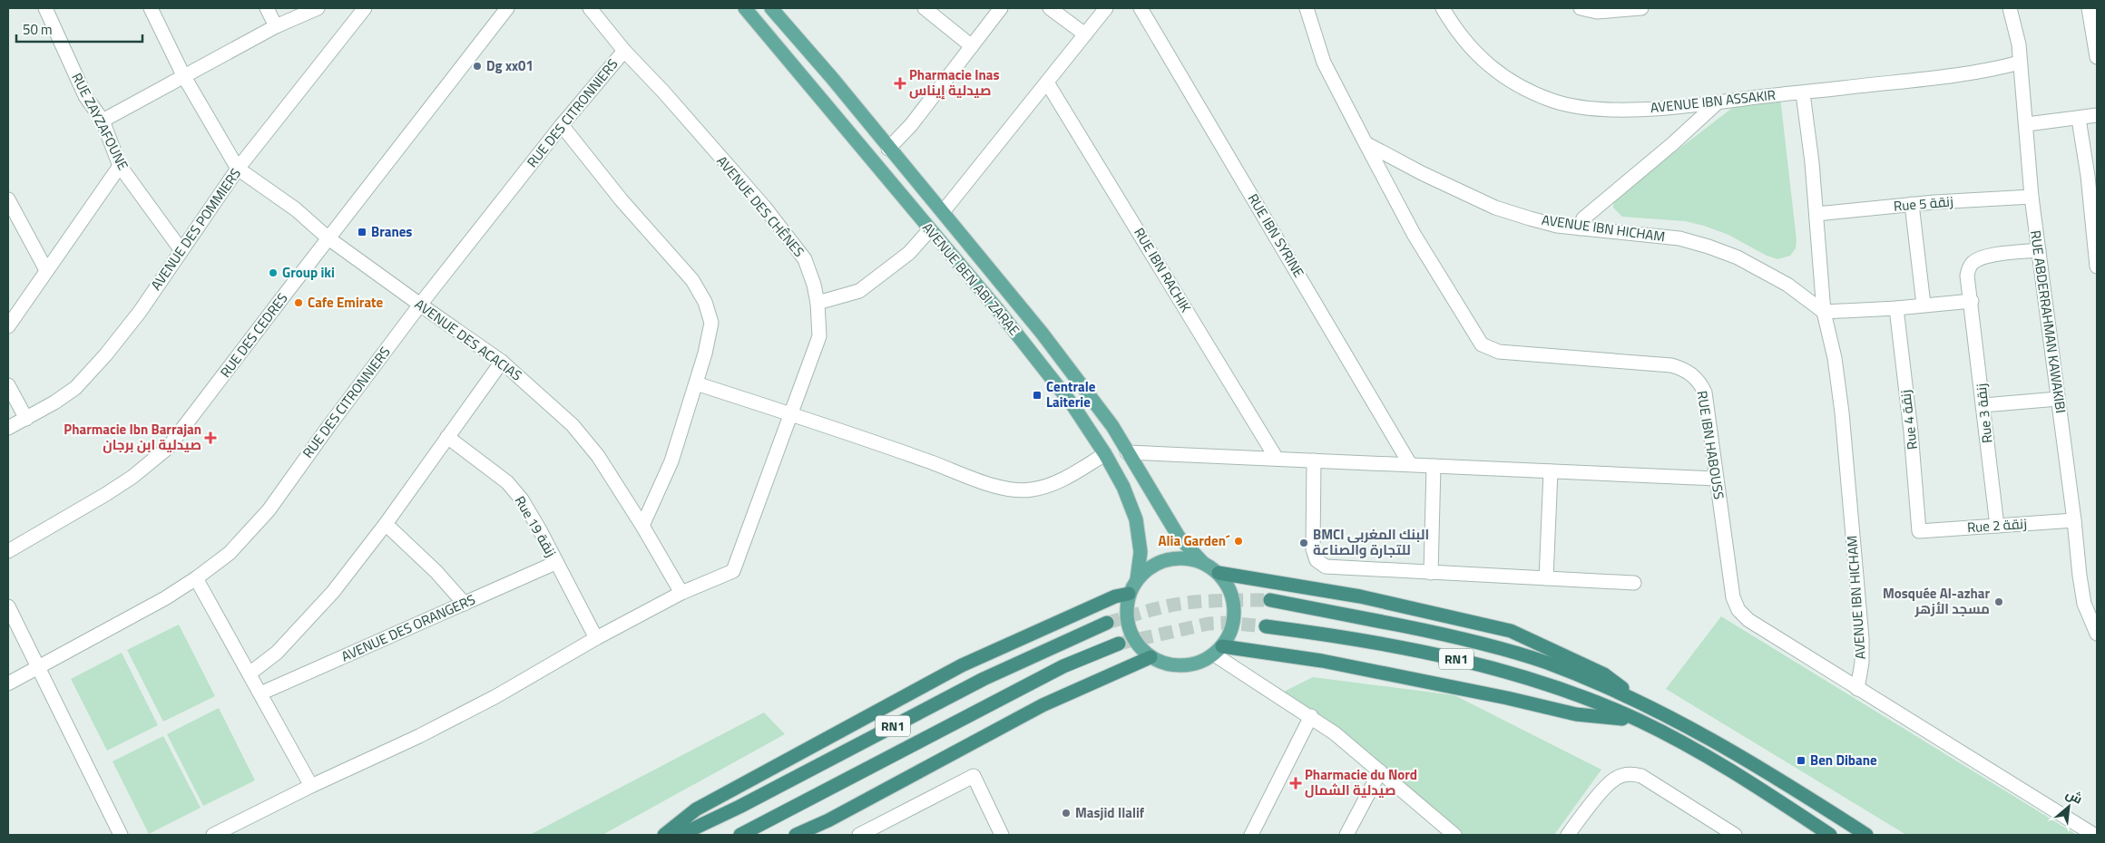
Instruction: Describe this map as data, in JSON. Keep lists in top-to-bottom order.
{
  "streets": {
    "highway": ["RN1"],
    "main road": ["AVENUE BEN ABI ZARAE"],
    "street": [
      "AVENUE IBN ASSAKIR",
      "RUE DES CITRONNIERS",
      "RUE ZAYZAFOUNE",
      "Rue 5 زنقة",
      "AVENUE DES CHÊNES",
      "AVENUE IBN HICHAM",
      "AVENUE DES POMMIERS",
      "RUE IBN SYRINE",
      "RUE IBN RACHIK",
      "RUE ABDERRAHMAN KAWAKIBI",
      "RUE DES CEDRES",
      "AVENUE DES ACACIAS",
      "Rue 3 زنقة",
      "Rue 4 زنقة",
      "RUE IBN HABOUSS",
      "Rue 2 زنقة",
      "Rue 19 زنقة",
      "AVENUE DES ORANGERS"
    ]
  },
  "crossings": [
    ["AVENUE IBN ASSAKIR", "AVENUE IBN HICHAM"],
    ["AVENUE IBN ASSAKIR", "RUE ABDERRAHMAN KAWAKIBI"],
    ["RUE DES CITRONNIERS", "AVENUE DES CHÊNES"],
    ["RUE DES CITRONNIERS", "AVENUE DES ACACIAS"],
    ["RUE ZAYZAFOUNE", "AVENUE DES POMMIERS"],
    ["Rue 5 زنقة", "AVENUE IBN HICHAM"],
    ["Rue 5 زنقة", "RUE ABDERRAHMAN KAWAKIBI"],
    ["AVENUE DES CHÊNES", "AVENUE DES ACACIAS"],
    ["AVENUE IBN HICHAM", "RUE IBN HABOUSS"],
    ["AVENUE DES POMMIERS", "AVENUE DES ACACIAS"],
    ["RUE ABDERRAHMAN KAWAKIBI", "Rue 3 زنقة"],
    ["RUE ABDERRAHMAN KAWAKIBI", "Rue 2 زنقة"],
    ["RUE DES CEDRES", "AVENUE DES ACACIAS"],
    ["Rue 3 زنقة", "Rue 2 زنقة"],
    ["Rue 4 زنقة", "Rue 2 زنقة"],
    ["Rue 19 زنقة", "AVENUE DES ORANGERS"]
  ],
  "places": {
    "other": [
      "Dg xx01",
      "Group iki",
      "Cafe Emirate",
      "Alia Garden´",
      "BMCI البنك المغربي للتجارة والصناعة",
      "Mosquée Al-azhar مسجد الأزهر",
      "Masjid Ilalif"
    ],
    "health": ["Pharmacie Inas صيدلية إيناس", "Pharmacie Ibn Barrajan صيدلية ابن برجان", "Pharmacie du Nord صيدلية الشمال"],
    "transit": ["Branes", "Centrale Laiterie", "Ben Dibane"]
  },
  "scale_bar": "50 m",
  "north": "top right"
}
